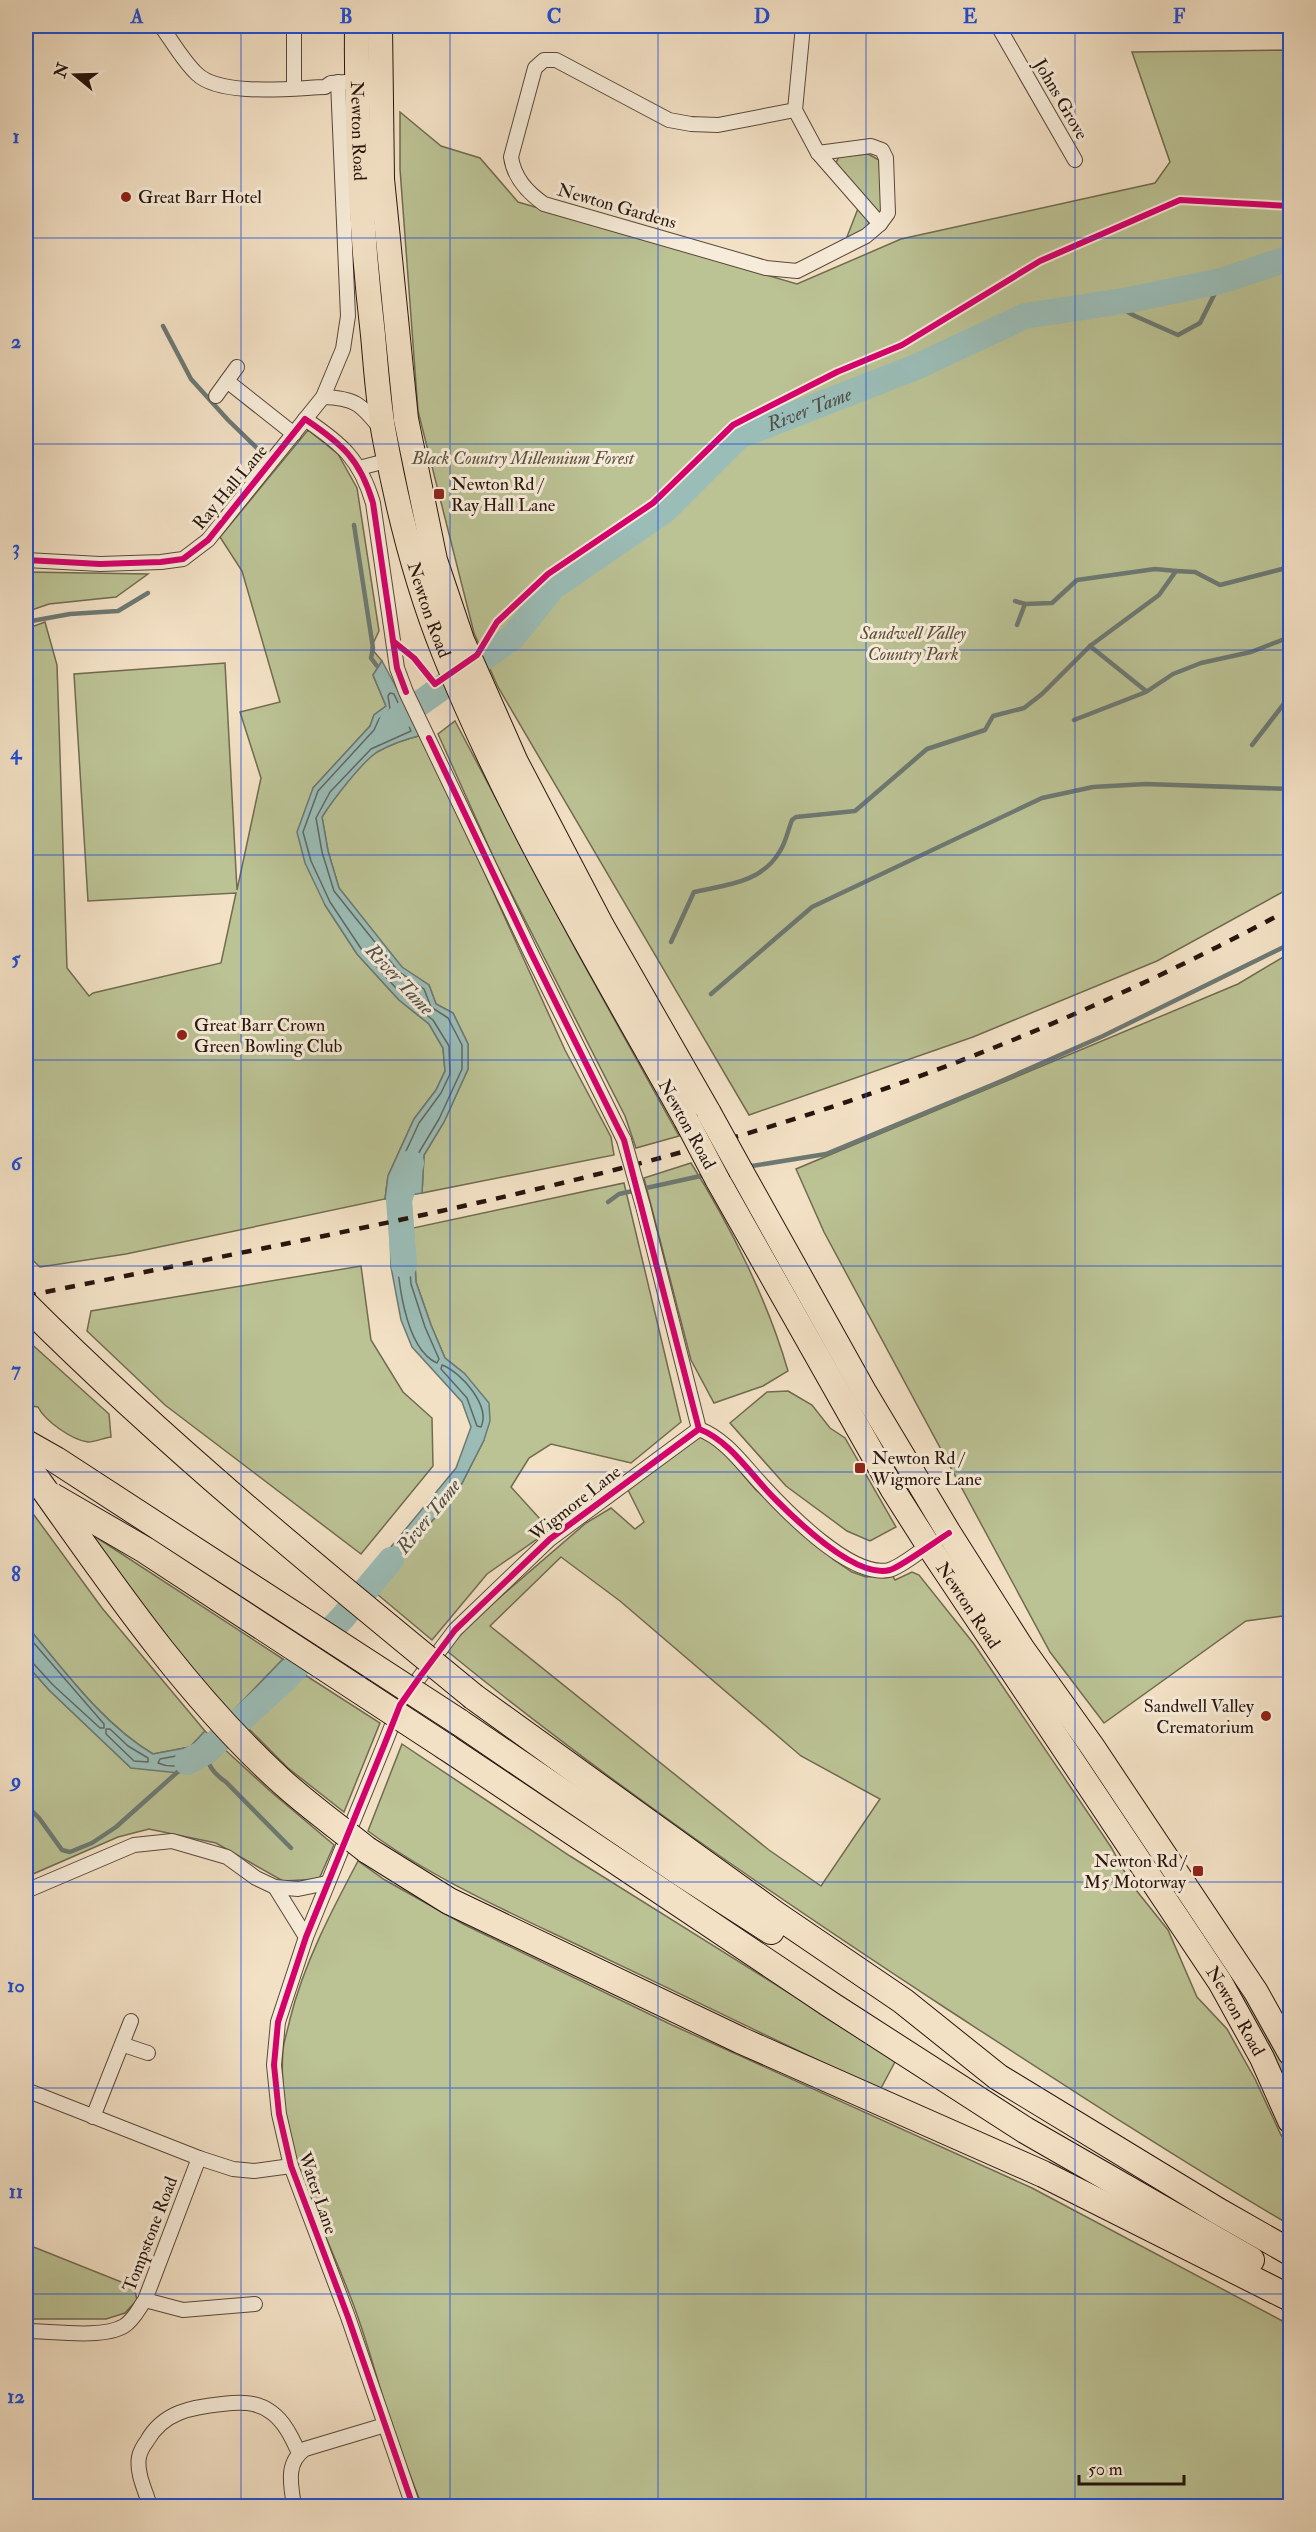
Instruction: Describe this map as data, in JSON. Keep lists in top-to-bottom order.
{
  "streets": {
    "highway": ["Newton Road"],
    "street": [
      "Johns Grove",
      "Newton Gardens",
      "Ray Hall Lane",
      "Wigmore Lane",
      "Water Lane",
      "Tompstone Road"
    ]
  },
  "crossings": [
    ["Newton Road", "Ray Hall Lane"],
    ["Wigmore Lane", "Water Lane"]
  ],
  "water": ["River Tame"],
  "parks": ["Black Country Millennium Forest", "Sandwell Valley Country Park"],
  "places": {
    "other": ["Great Barr Hotel", "Great Barr Crown Green Bowling Club", "Sandwell Valley Crematorium"],
    "transit": ["Newton Rd / Ray Hall Lane", "Newton Rd / Wigmore Lane", "Newton Rd / M5 Motorway"]
  },
  "scale_bar": "50 m",
  "north": "left",
  "grid": {
    "columns": [
      "A",
      "B",
      "C",
      "D",
      "E",
      "F"
    ],
    "rows": [
      "1",
      "2",
      "3",
      "4",
      "5",
      "6",
      "7",
      "8",
      "9",
      "10",
      "11",
      "12"
    ]
  }
}
